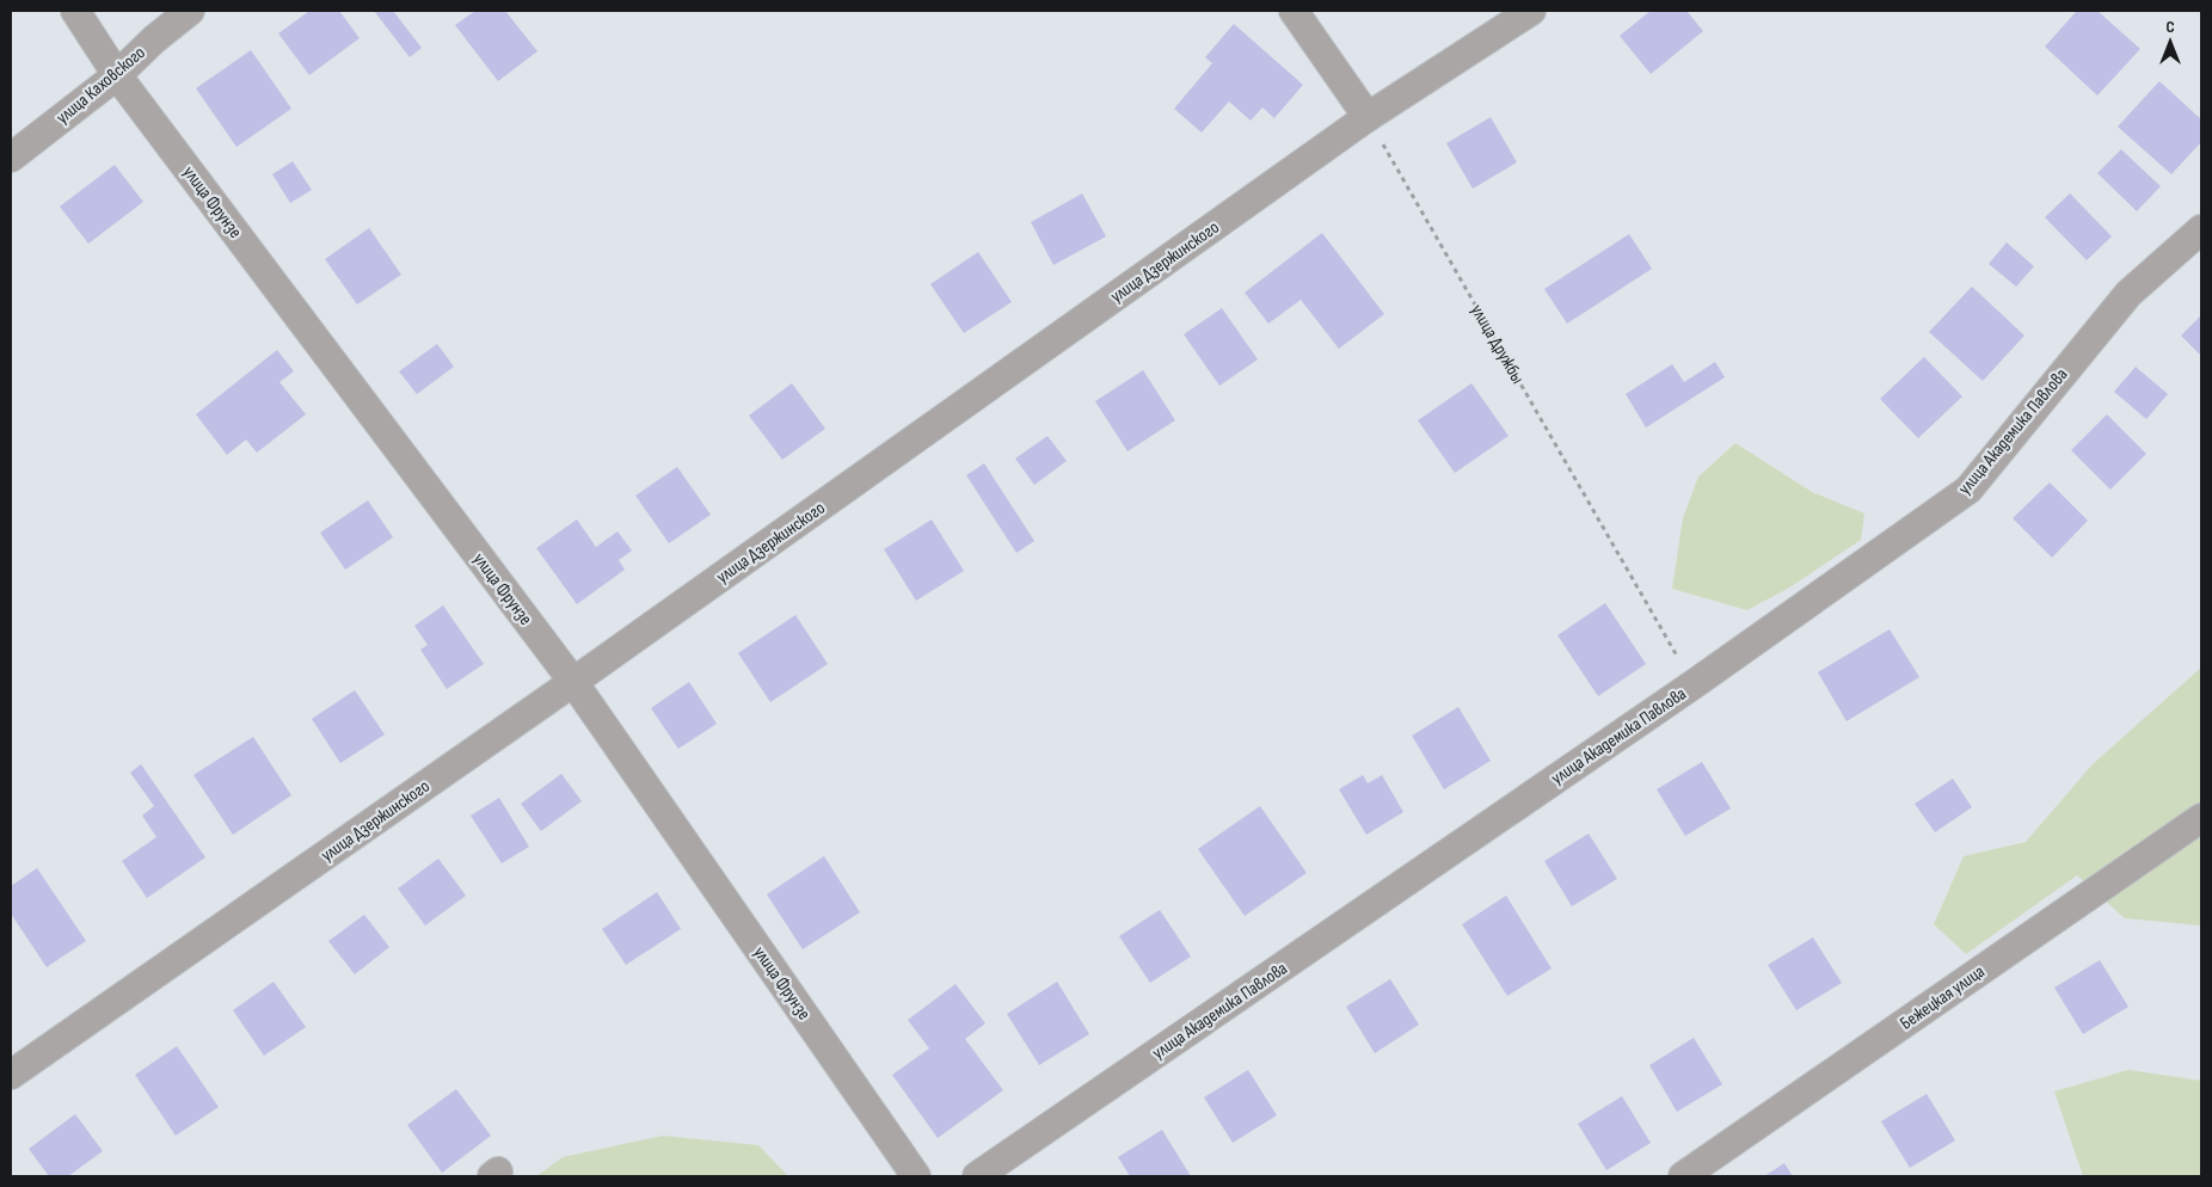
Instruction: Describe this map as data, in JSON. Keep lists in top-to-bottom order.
{
  "streets": {
    "street": [
      "улица Каховского",
      "улица Фрунзе",
      "улица Дзержинского",
      "улица Академика Павлова",
      "Бежецкая улица"
    ],
    "path": ["улица Дружбы"]
  },
  "crossings": [
    ["улица Каховского", "улица Фрунзе"],
    ["улица Фрунзе", "улица Дзержинского"],
    ["улица Дзержинского", "улица Дружбы"],
    ["улица Дружбы", "улица Академика Павлова"]
  ],
  "north": "top"
}
